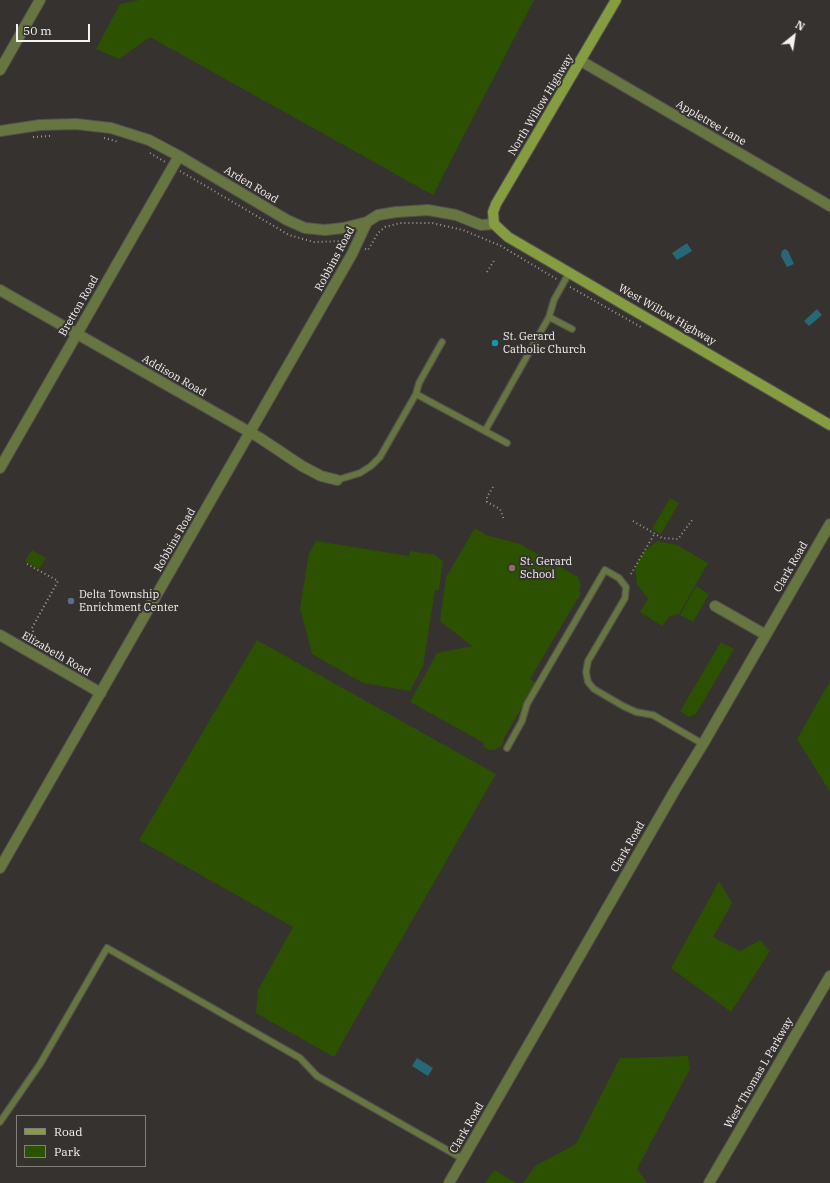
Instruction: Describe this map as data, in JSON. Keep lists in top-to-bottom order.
{
  "streets": {
    "street": [
      "North Willow Highway",
      "Appletree Lane",
      "Arden Road",
      "Robbins Road",
      "Bretton Road",
      "West Willow Highway",
      "Addison Road",
      "Clark Road",
      "Elizabeth Road",
      "West Thomas L Parkway"
    ]
  },
  "crossings": [
    ["North Willow Highway", "Appletree Lane"],
    ["North Willow Highway", "Arden Road"],
    ["North Willow Highway", "West Willow Highway"],
    ["Arden Road", "Robbins Road"],
    ["Arden Road", "Bretton Road"],
    ["Arden Road", "West Willow Highway"],
    ["Robbins Road", "Addison Road"],
    ["Robbins Road", "Elizabeth Road"],
    ["Bretton Road", "Addison Road"]
  ],
  "places": ["St. Gerard Catholic Church", "St. Gerard School", "Delta Township Enrichment Center"],
  "legend": ["Road", "Park"],
  "scale_bar": "50 m",
  "north": "top right"
}
